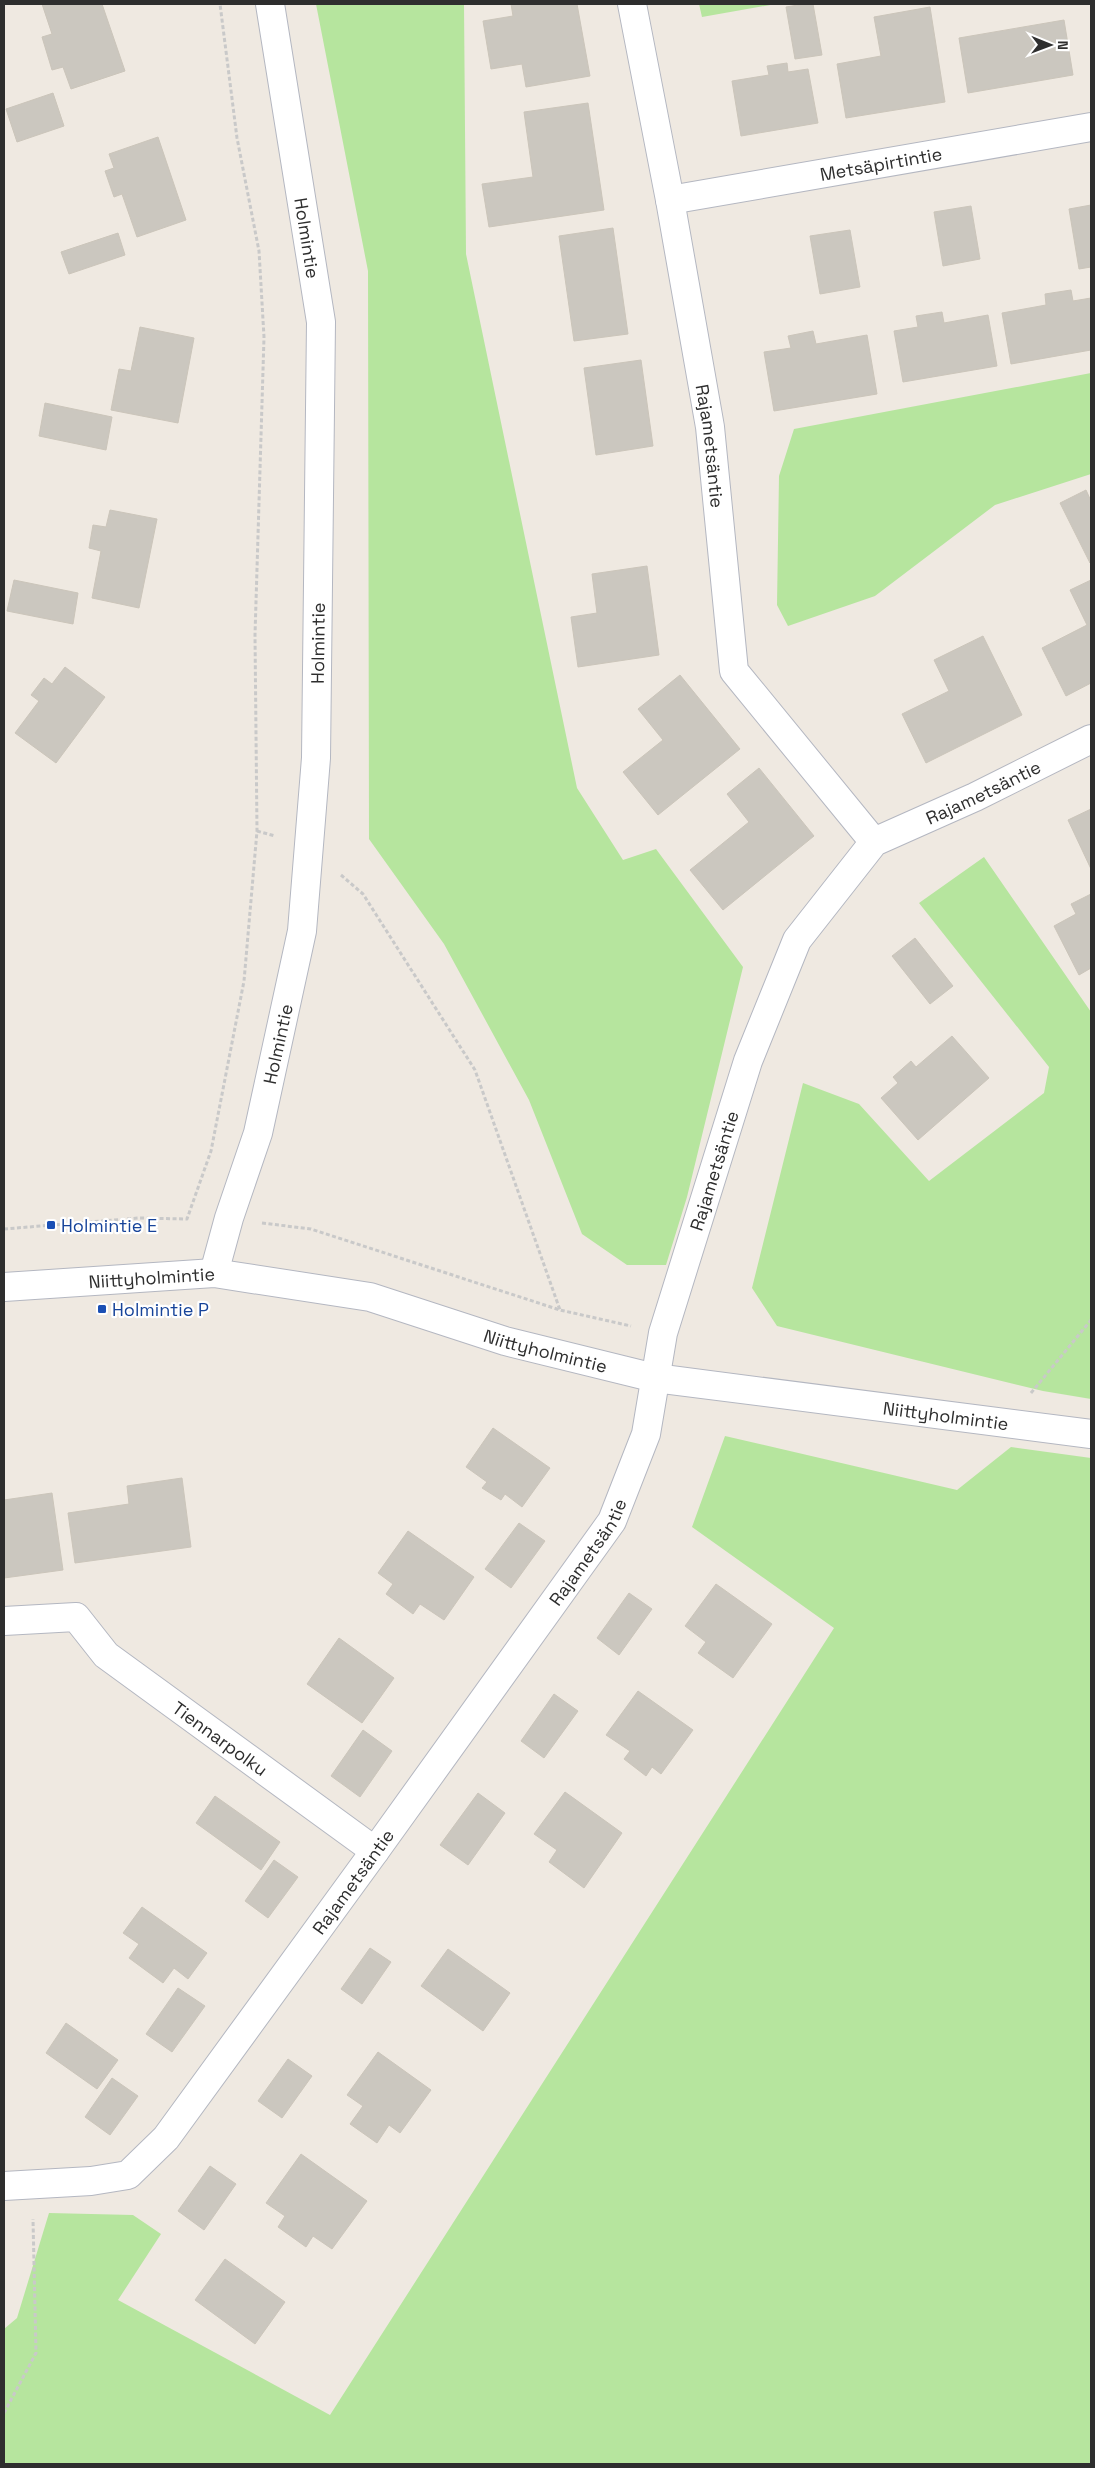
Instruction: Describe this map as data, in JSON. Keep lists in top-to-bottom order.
{
  "streets": {
    "street": [
      "Metsäpirtintie",
      "Holmintie",
      "Rajametsäntie",
      "Niittyholmintie",
      "Tiennarpolku"
    ]
  },
  "crossings": [
    ["Metsäpirtintie", "Rajametsäntie"],
    ["Holmintie", "Niittyholmintie"],
    ["Rajametsäntie", "Niittyholmintie"],
    ["Rajametsäntie", "Tiennarpolku"]
  ],
  "places": {
    "transit": ["Holmintie E", "Holmintie P"]
  },
  "north": "right"
}
